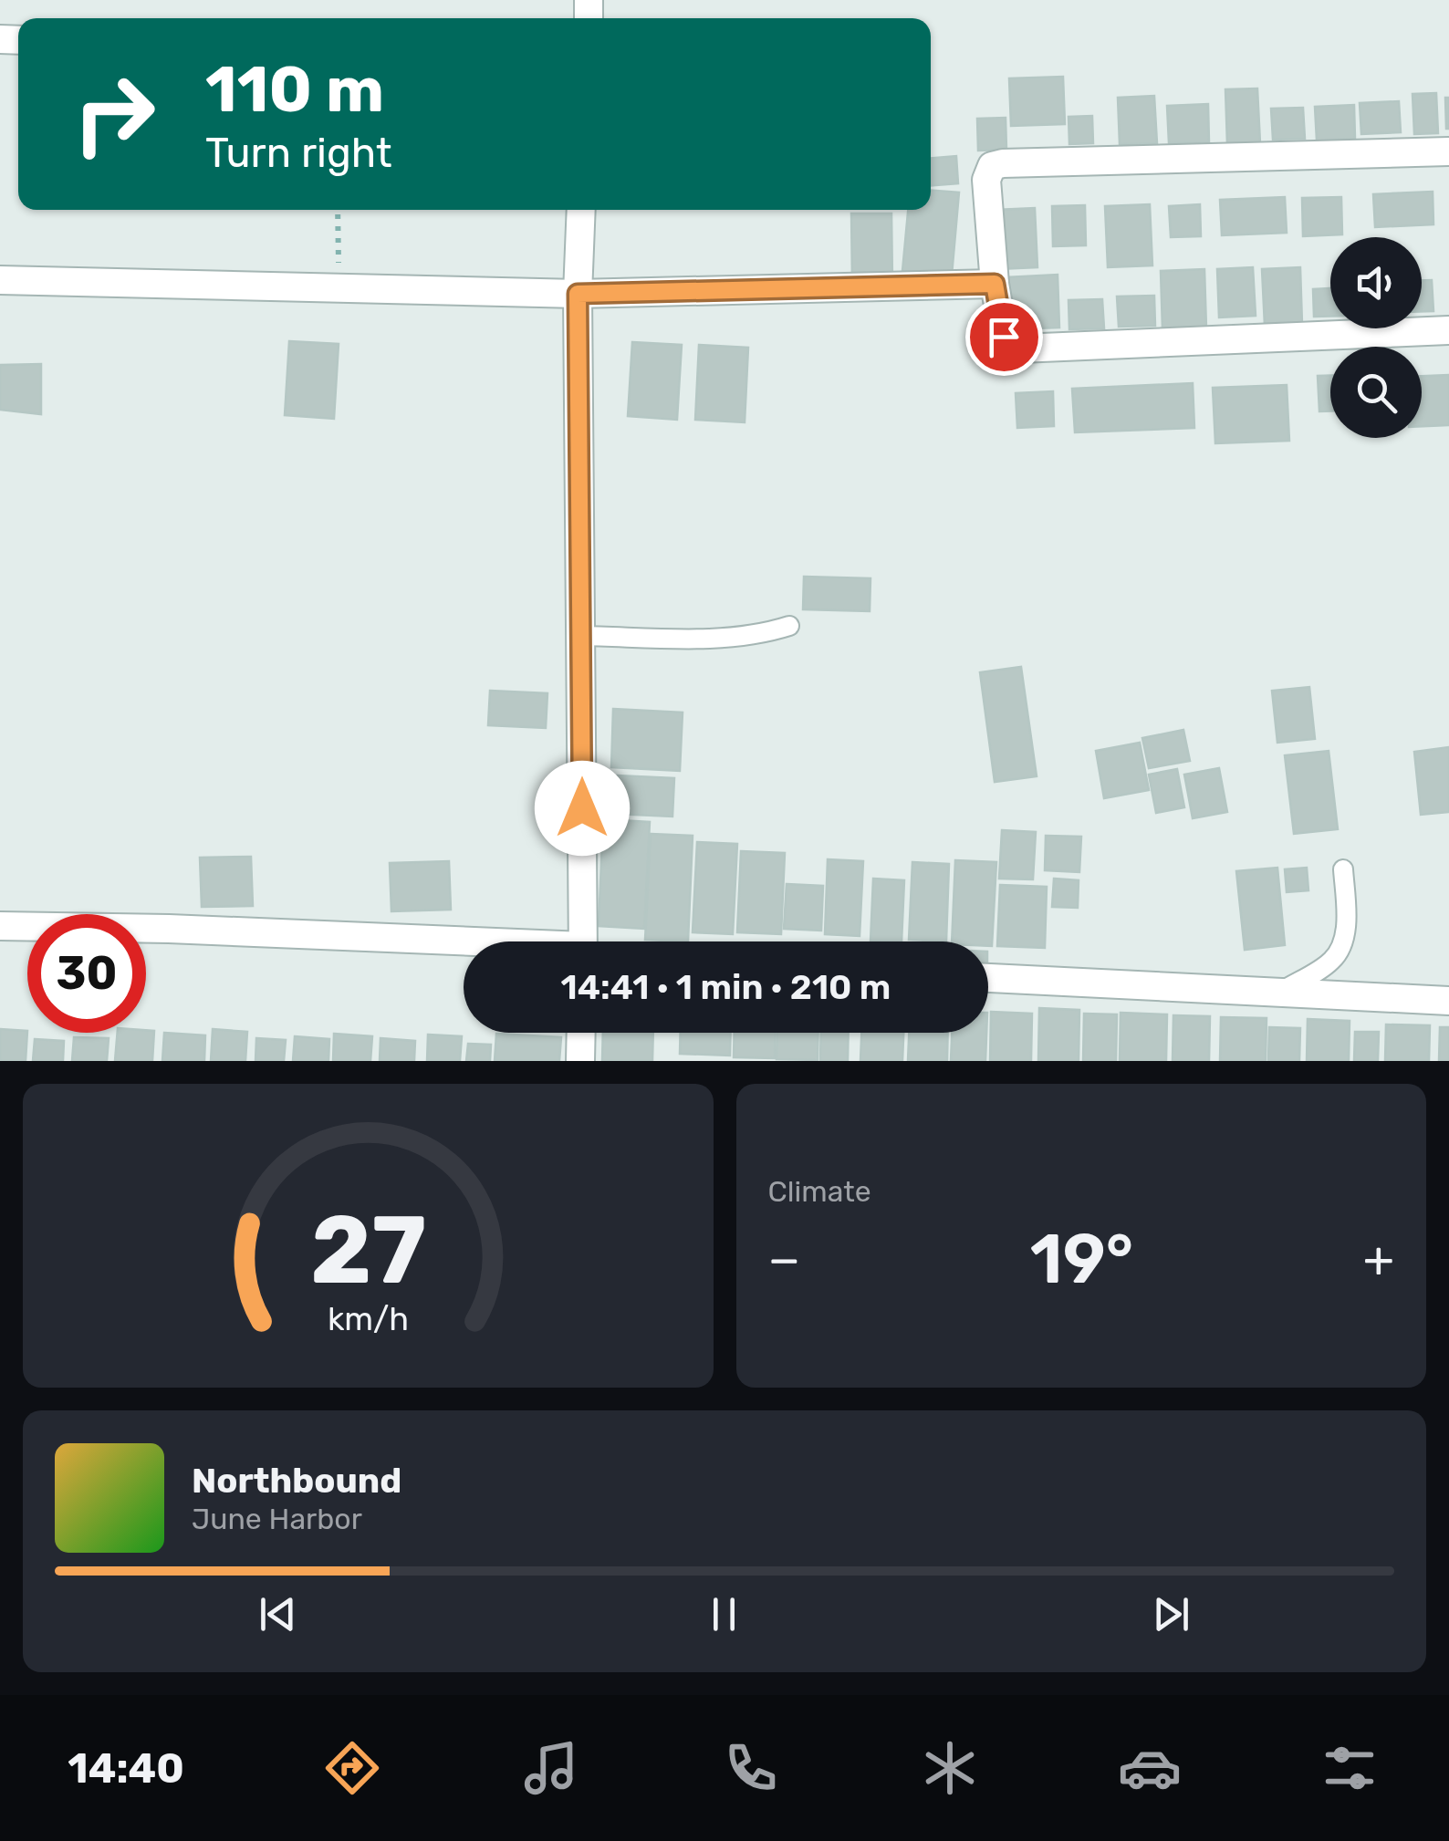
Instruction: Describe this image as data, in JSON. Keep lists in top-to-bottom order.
{
  "page": {
    "turn": ["110 m", "Turn right"],
    "limit": "30",
    "trip": "14:41 · 1 min · 210 m",
    "tile": "Climate",
    "heat": ["−", "19°", "+"],
    "song": ["Northbound", "June Harbor"],
    "tabs": "14:40",
    "gauge": ["27", "km/h"]
  }
}
